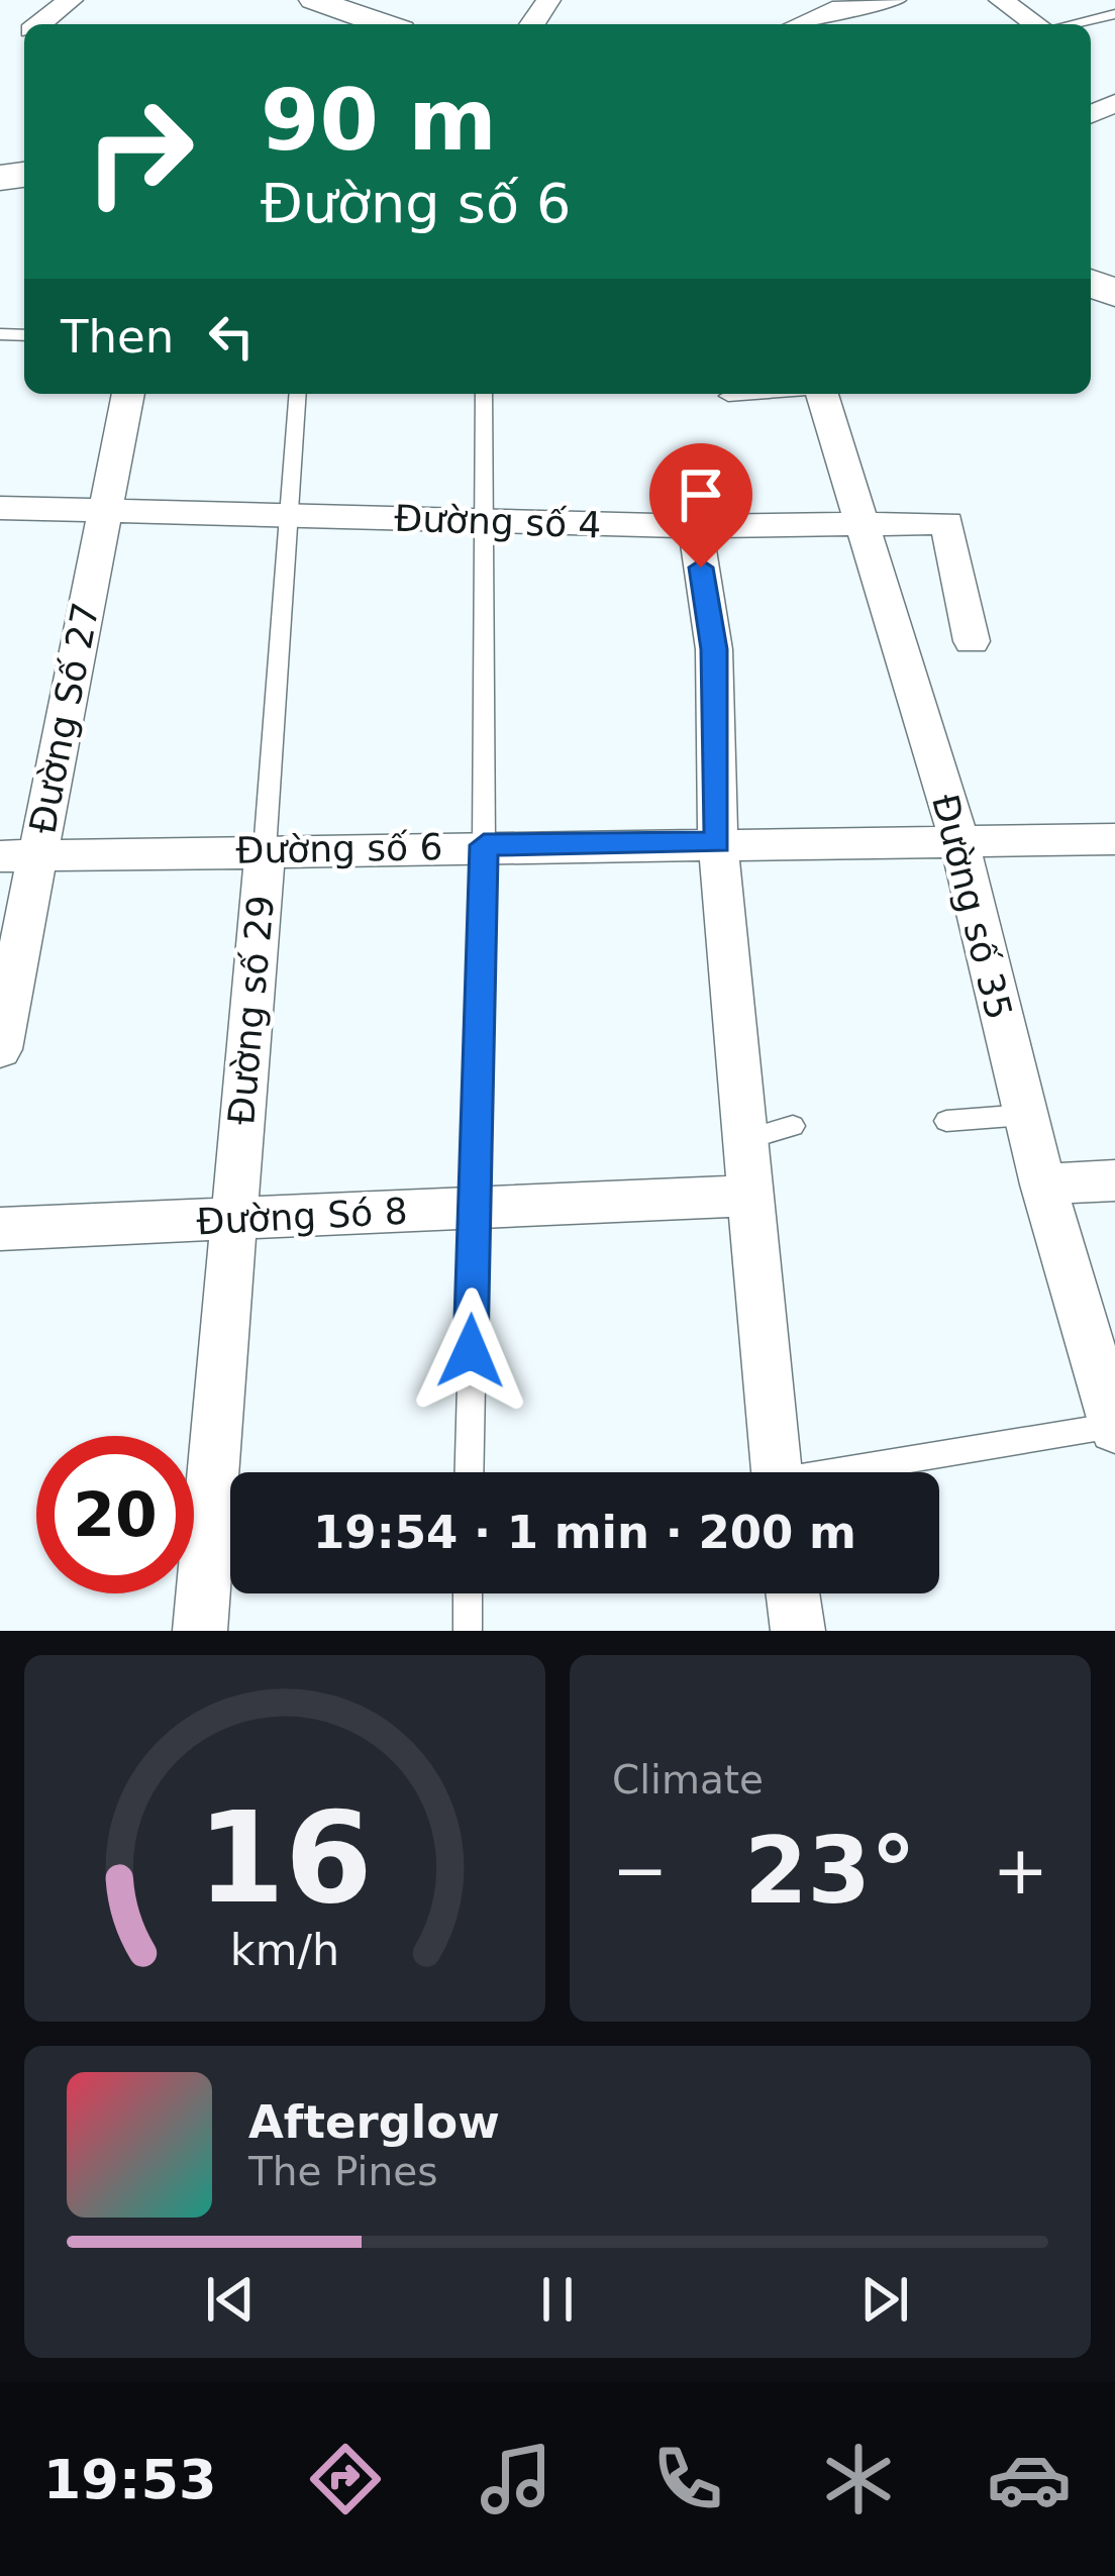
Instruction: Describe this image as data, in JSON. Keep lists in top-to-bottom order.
{
  "streets": {
    "street": [
      "Đường số 4",
      "Đường Số 27",
      "Đường số 6",
      "Đường số 35",
      "Đường số 29",
      "Đường Só 8"
    ]
  },
  "crossings": [
    ["Đường số 4", "Đường Số 27"],
    ["Đường số 4", "Đường số 35"],
    ["Đường số 4", "Đường số 29"],
    ["Đường Số 27", "Đường số 6"],
    ["Đường số 6", "Đường số 35"],
    ["Đường số 6", "Đường số 29"],
    ["Đường số 29", "Đường Só 8"]
  ],
  "page": {
    "turn": ["90 m", "Đường số 6"],
    "then": "Then",
    "limit": "20",
    "trip": "19:54 · 1 min · 200 m",
    "tile": "Climate",
    "heat": ["−", "23°", "+"],
    "song": ["Afterglow", "The Pines"],
    "tabs": "19:53",
    "gauge": ["16", "km/h"]
  }
}
